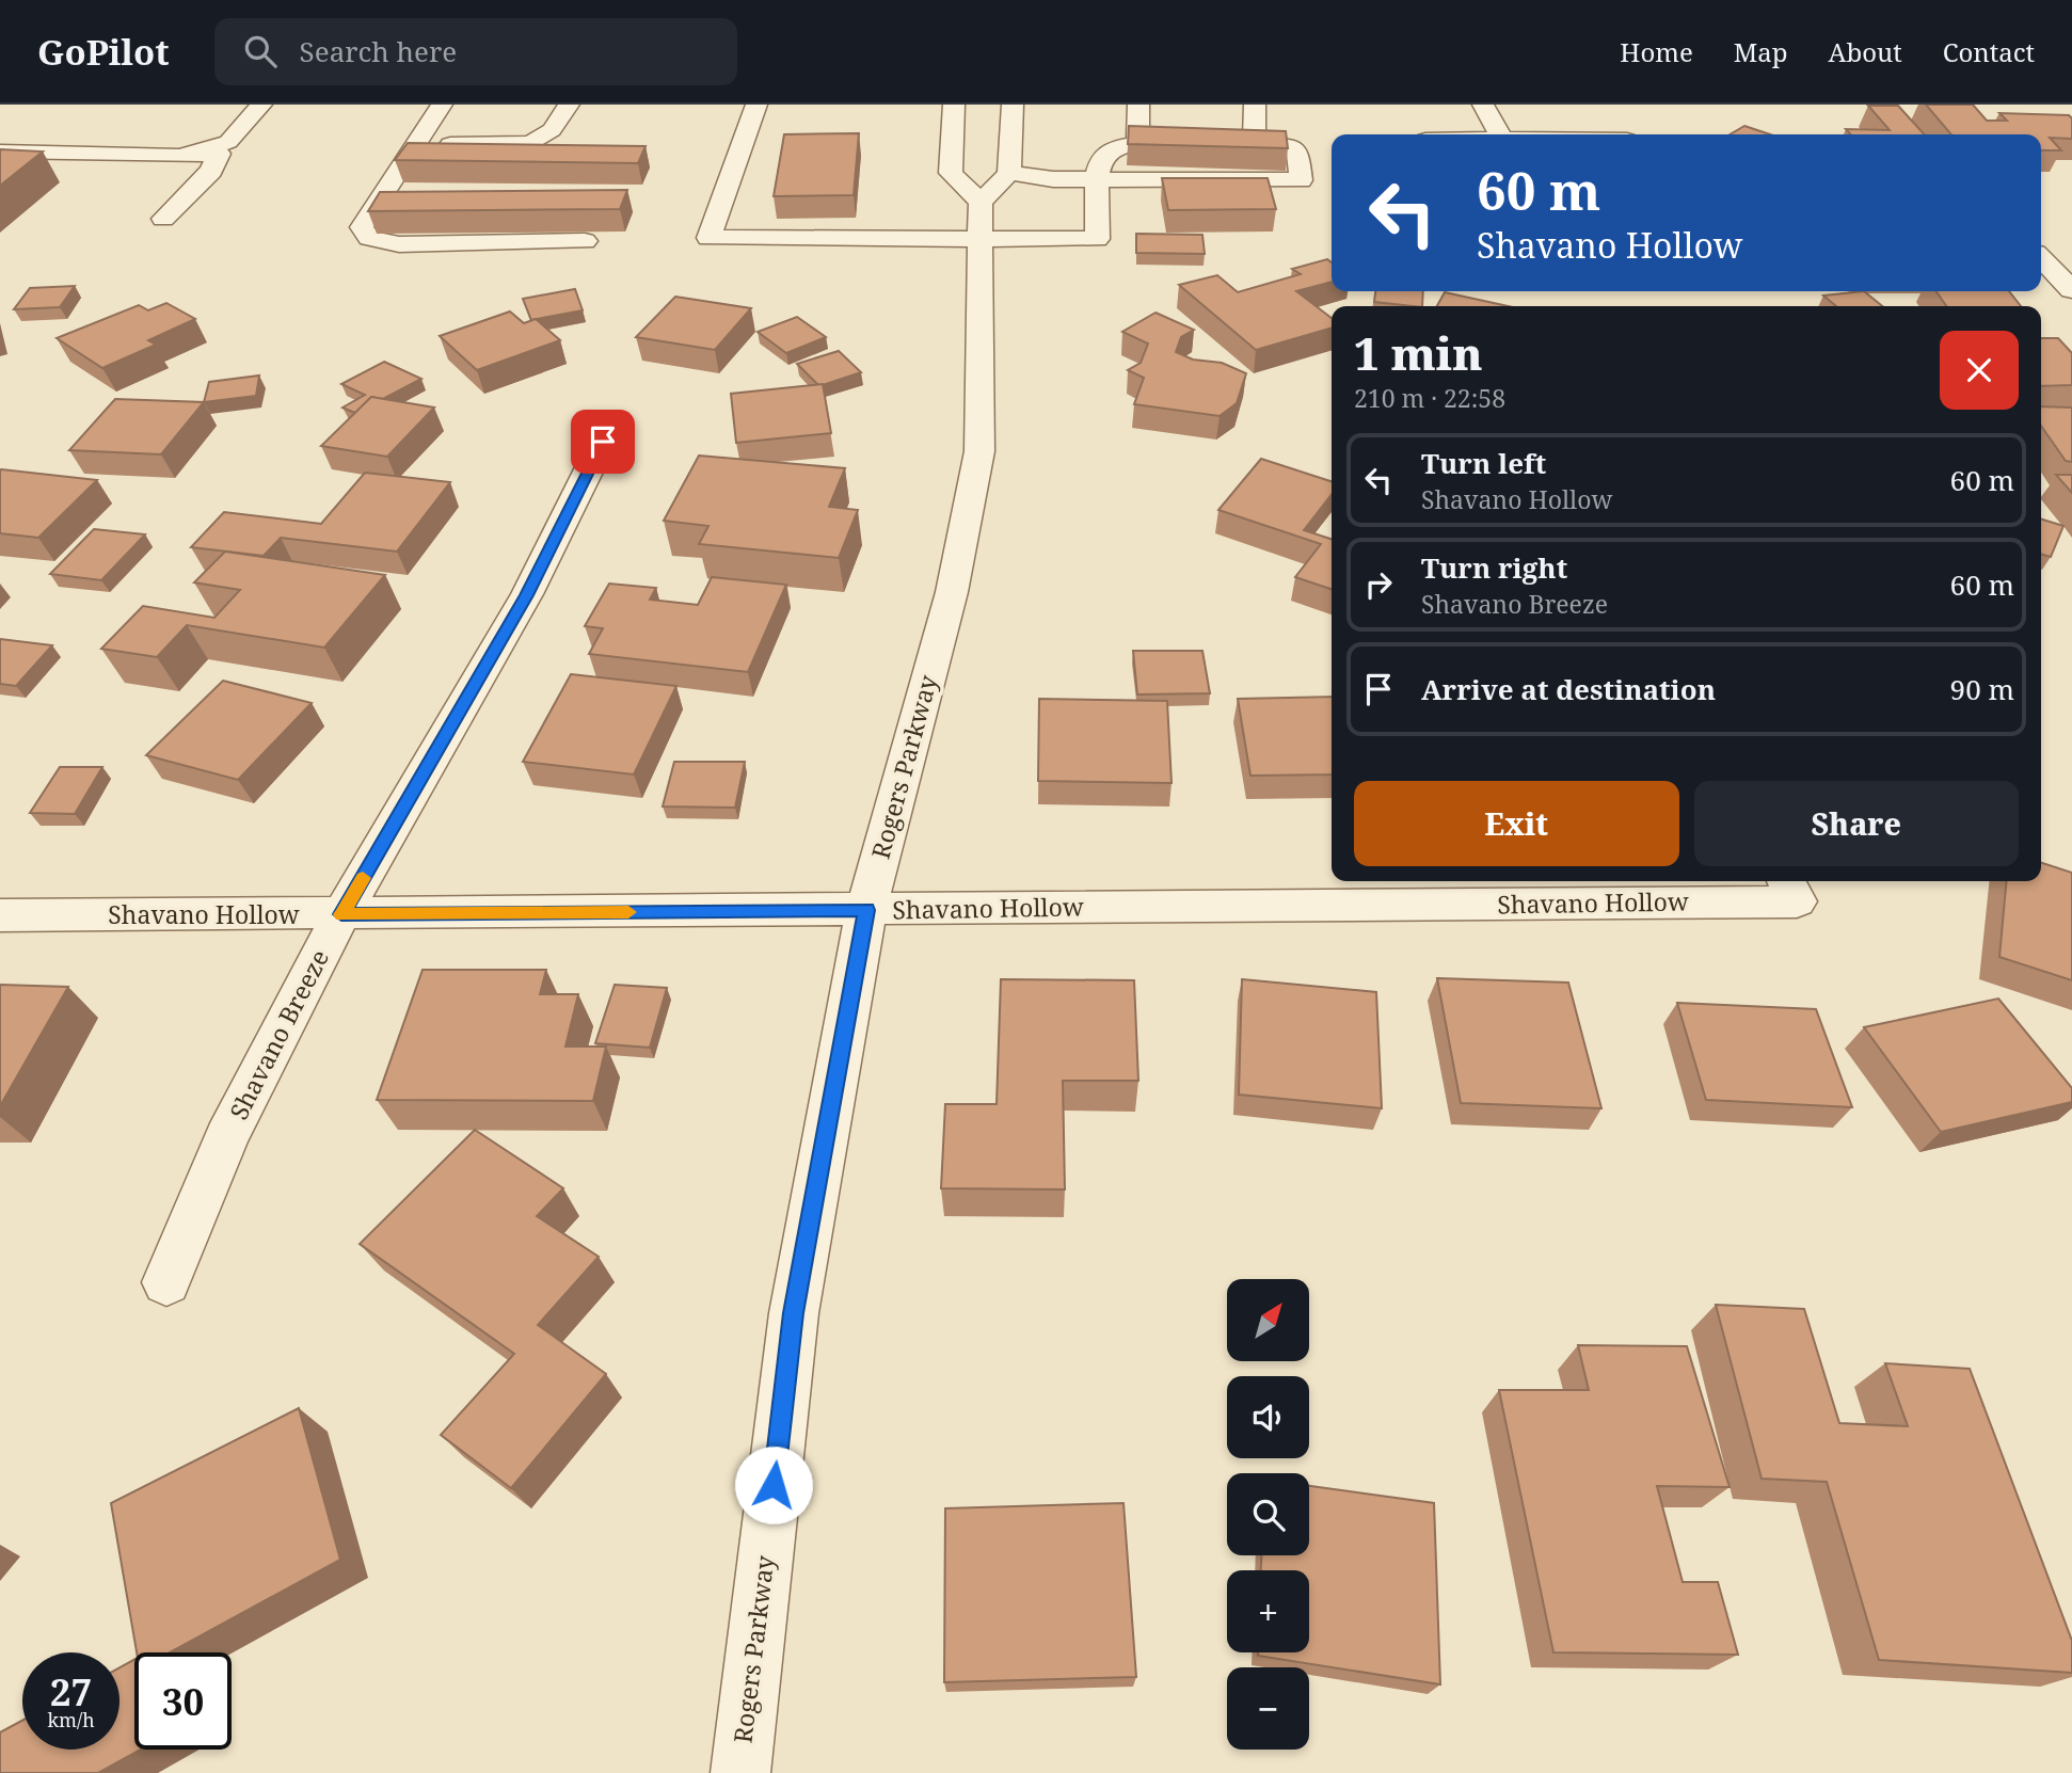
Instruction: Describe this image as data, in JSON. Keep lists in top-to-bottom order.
{
  "streets": {
    "street": ["Rogers Parkway", "Shavano Hollow", "Shavano Breeze"]
  },
  "crossings": [
    ["Rogers Parkway", "Shavano Hollow"],
    ["Shavano Hollow", "Shavano Breeze"]
  ],
  "north": "top right",
  "page": {
    "header": "GoPilot",
    "search": "Search here",
    "nav": [
      "Home",
      "Map",
      "About",
      "Contact"
    ],
    "turn": ["60 m", "Shavano Hollow"],
    "heading": ["1 min", "210 m · 22:58"],
    "list": [
      {
        "name": "Turn left",
        "note": "Shavano Hollow",
        "value": "60 m"
      },
      {
        "name": "Turn right",
        "note": "Shavano Breeze",
        "value": "60 m"
      },
      {
        "name": "Arrive at destination",
        "value": "90 m"
      }
    ],
    "buttons": ["Exit", "Share"],
    "map_buttons": ["+", "−"],
    "speed": "27 km/h",
    "limit": "30"
  }
}
